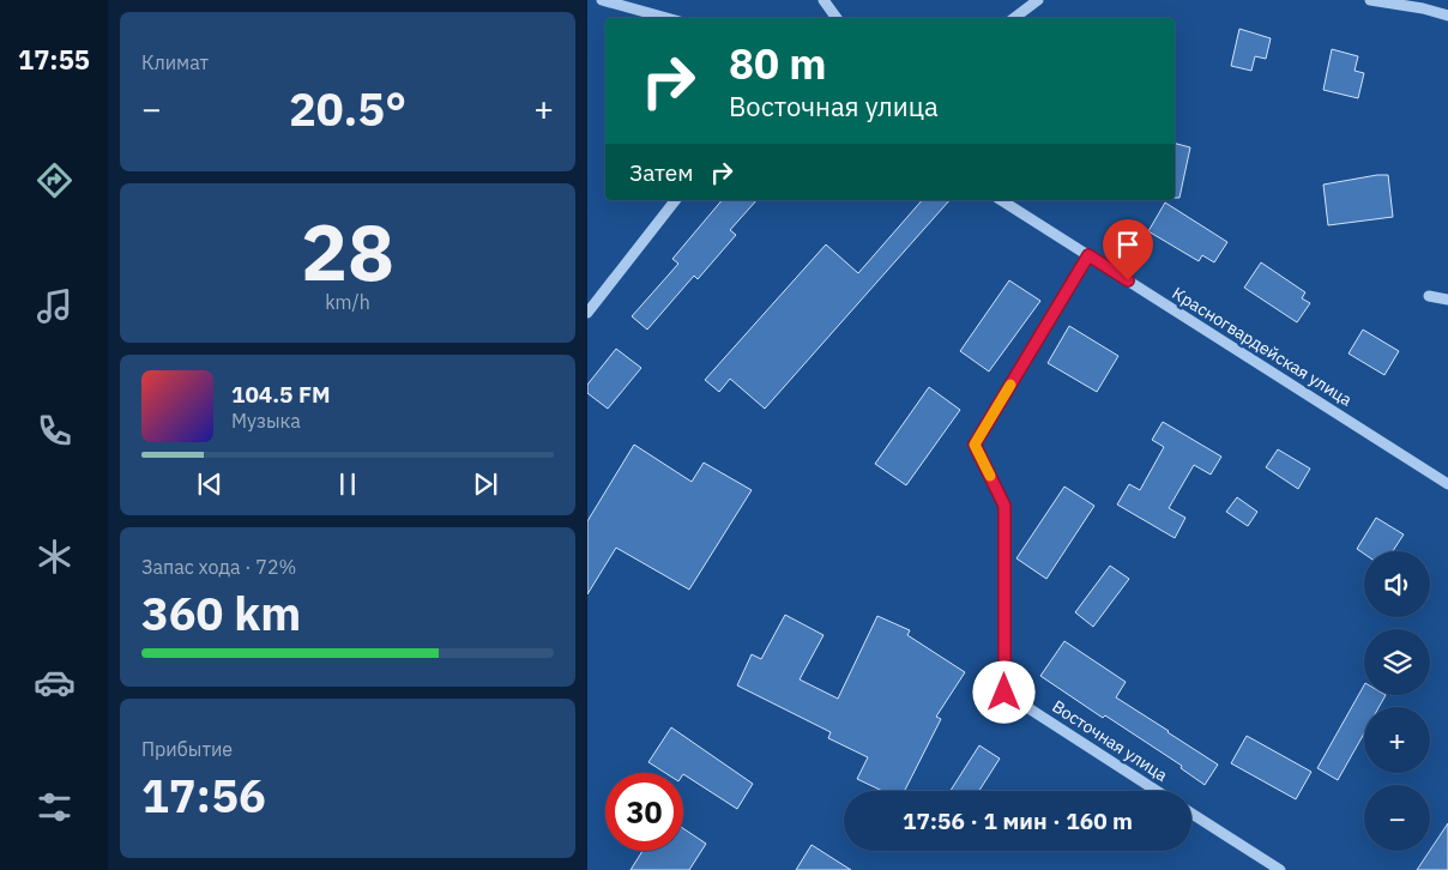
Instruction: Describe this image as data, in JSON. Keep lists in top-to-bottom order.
{
  "streets": {
    "street": ["Красногвардейская улица", "Восточная улица"]
  },
  "crossings": [
    ["Красногвардейская улица", "Восточная улица"]
  ],
  "page": {
    "tabs": "17:55",
    "tile": [
      "Климат",
      ["28", "km/h"],
      ["Запас хода · 72%", "360 km"],
      ["Прибытие", "17:56"]
    ],
    "turn": ["80 m", "Восточная улица"],
    "heat": ["−", "20.5°", "+"],
    "then": "Затем",
    "song": ["104.5 FM", "Музыка"],
    "map_buttons": ["+", "−"],
    "limit": "30",
    "trip": "17:56 · 1 мин · 160 m"
  }
}
